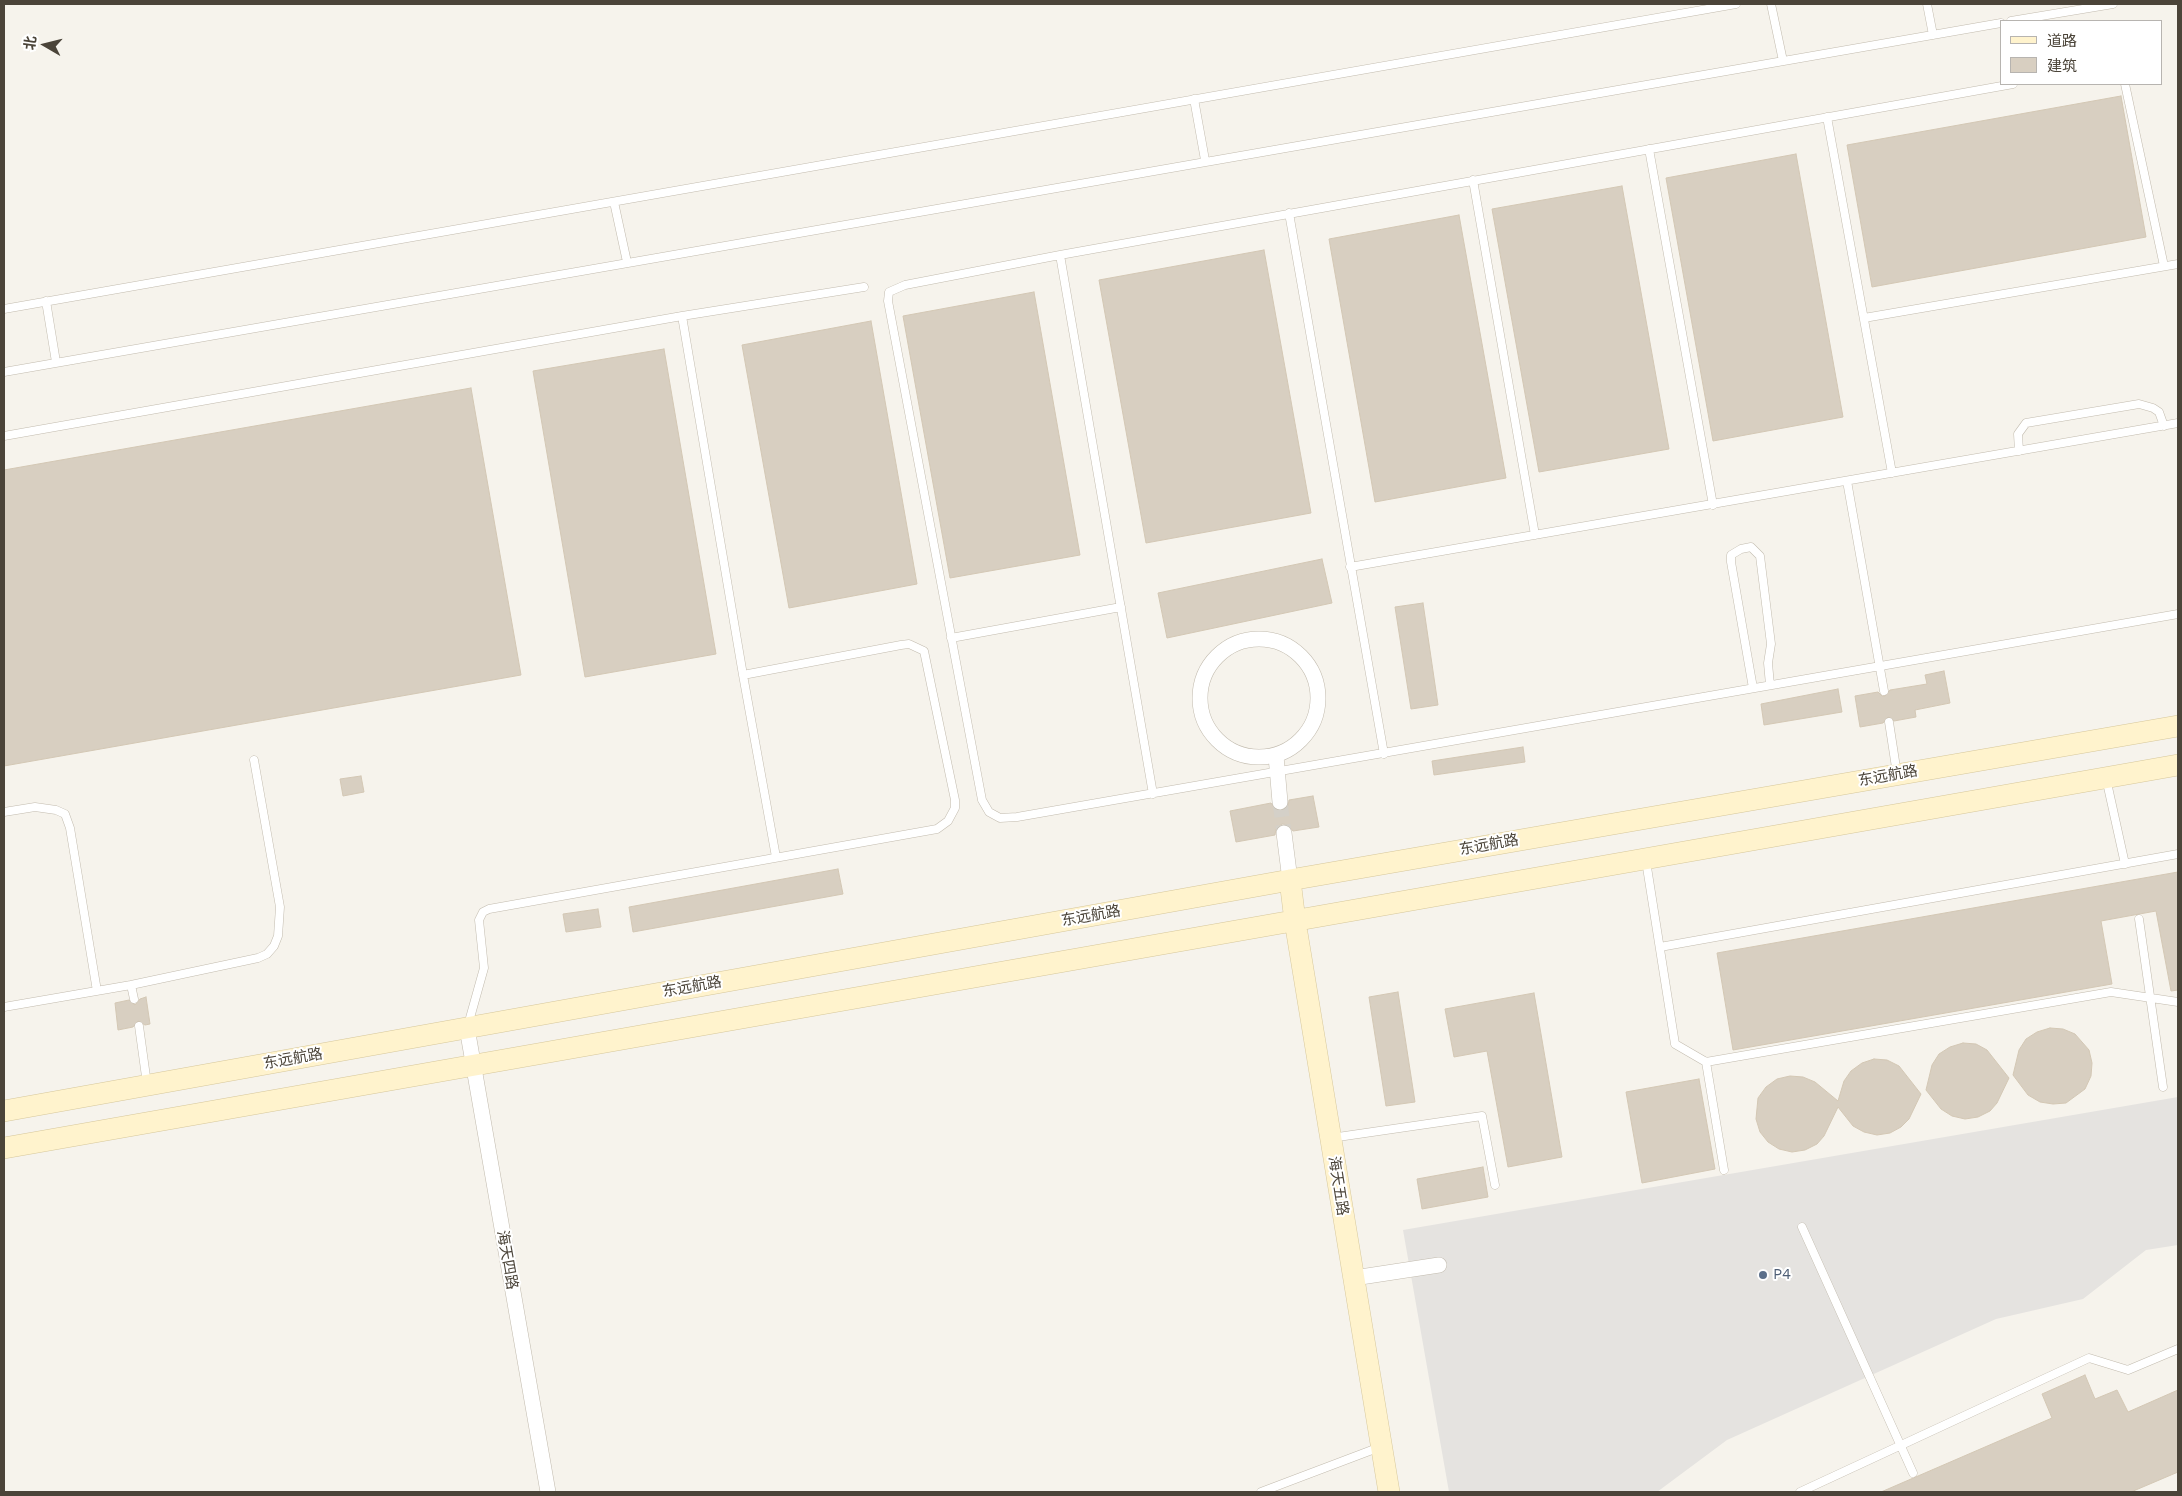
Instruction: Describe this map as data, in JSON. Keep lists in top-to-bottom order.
{
  "streets": {
    "street": ["东远航路", "海天五路", "海天四路"]
  },
  "crossings": [
    ["东远航路", "海天五路"],
    ["东远航路", "海天四路"]
  ],
  "places": ["P4"],
  "legend": ["道路", "建筑"],
  "north": "left"
}
